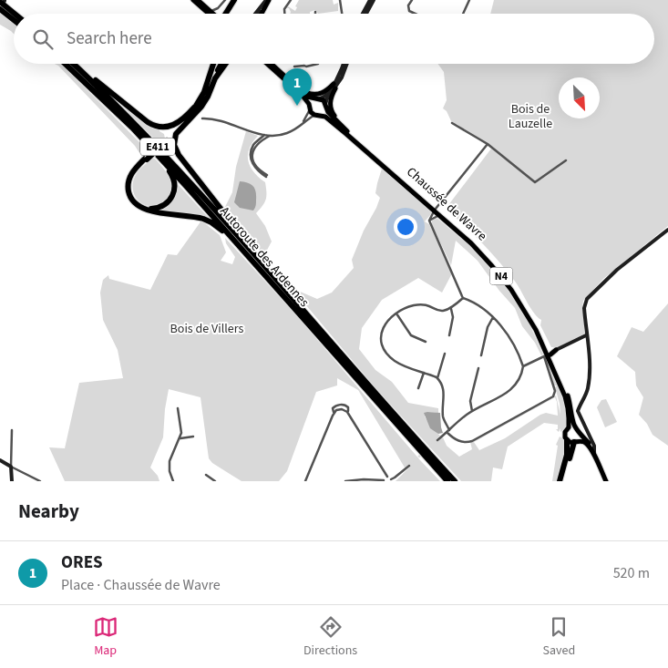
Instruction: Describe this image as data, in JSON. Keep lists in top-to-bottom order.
{
  "streets": {
    "highway": ["E411", "Autoroute des Ardennes"],
    "main road": ["Chaussée de Wavre", "N4"]
  },
  "crossings": [
    ["Chaussée de Wavre", "N4"]
  ],
  "parks": ["Bois de Lauzelle", "Bois de Villers"],
  "north": "bottom right",
  "page": {
    "search": "Search here",
    "pins": "1",
    "heading": "Nearby",
    "list": [
      {
        "mark": "1",
        "name": "ORES",
        "note": "Place · Chaussée de Wavre",
        "value": "520 m"
      }
    ],
    "nav": ["Map", "Directions", "Saved"]
  }
}
